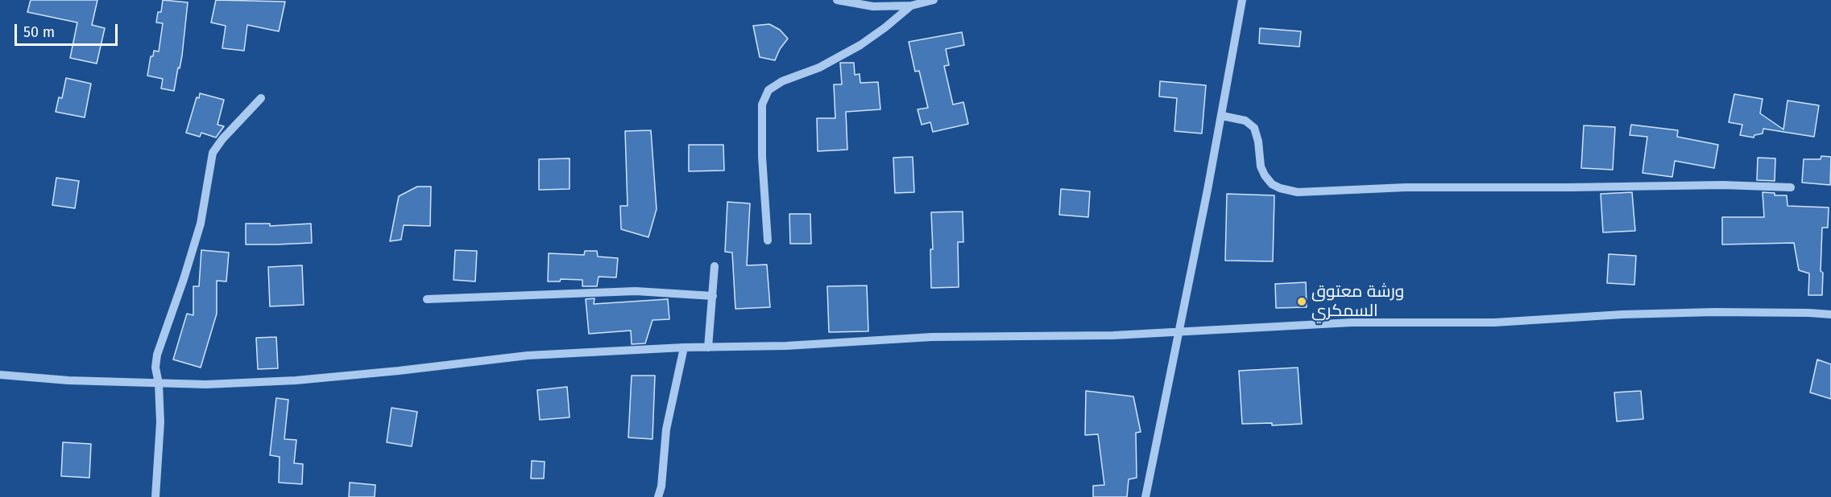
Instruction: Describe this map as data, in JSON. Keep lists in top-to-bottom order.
{
  "places": ["ورشة معتوق السمكري"],
  "scale_bar": "50 m"
}
